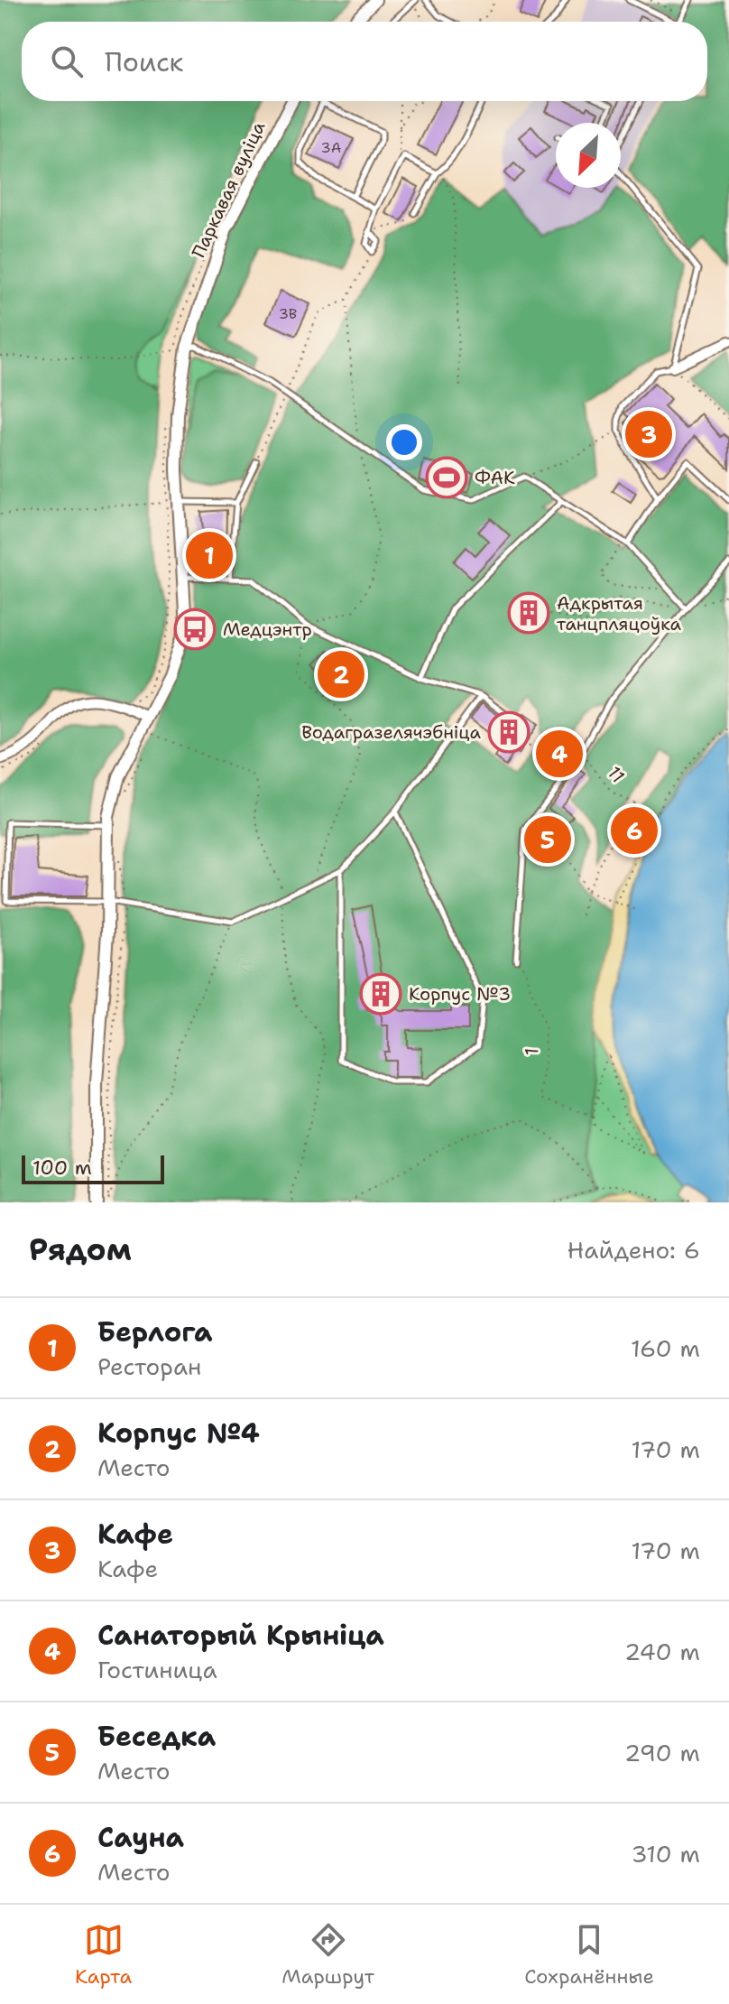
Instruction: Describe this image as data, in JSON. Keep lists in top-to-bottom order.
{
  "streets": {
    "street": ["Паркавая вуліца"],
    "path": ["11", "1"]
  },
  "places": {
    "sports": ["ФАК"],
    "building": ["Адкрытая танцпляцоўка", "Водагразелячэбніца", "Корпус №3"],
    "bus stop": ["Медцэнтр"]
  },
  "house_numbers": ["3А", "3В"],
  "scale_bar": "100 m",
  "north": "bottom left",
  "page": {
    "search": "Поиск",
    "pins": [
      "3",
      "1",
      "2",
      "4",
      "6",
      "5"
    ],
    "scale": "100 m",
    "heading": ["Рядом", "Найдено: 6"],
    "list": [
      {
        "mark": "1",
        "name": "Берлога",
        "note": "Ресторан",
        "value": "160 m"
      },
      {
        "mark": "2",
        "name": "Корпус №4",
        "note": "Место",
        "value": "170 m"
      },
      {
        "mark": "3",
        "name": "Кафе",
        "note": "Кафе",
        "value": "170 m"
      },
      {
        "mark": "4",
        "name": "Санаторый Крыніца",
        "note": "Гостиница",
        "value": "240 m"
      },
      {
        "mark": "5",
        "name": "Беседка",
        "note": "Место",
        "value": "290 m"
      },
      {
        "mark": "6",
        "name": "Сауна",
        "note": "Место",
        "value": "310 m"
      }
    ],
    "nav": ["Карта", "Маршрут", "Сохранённые"]
  }
}
